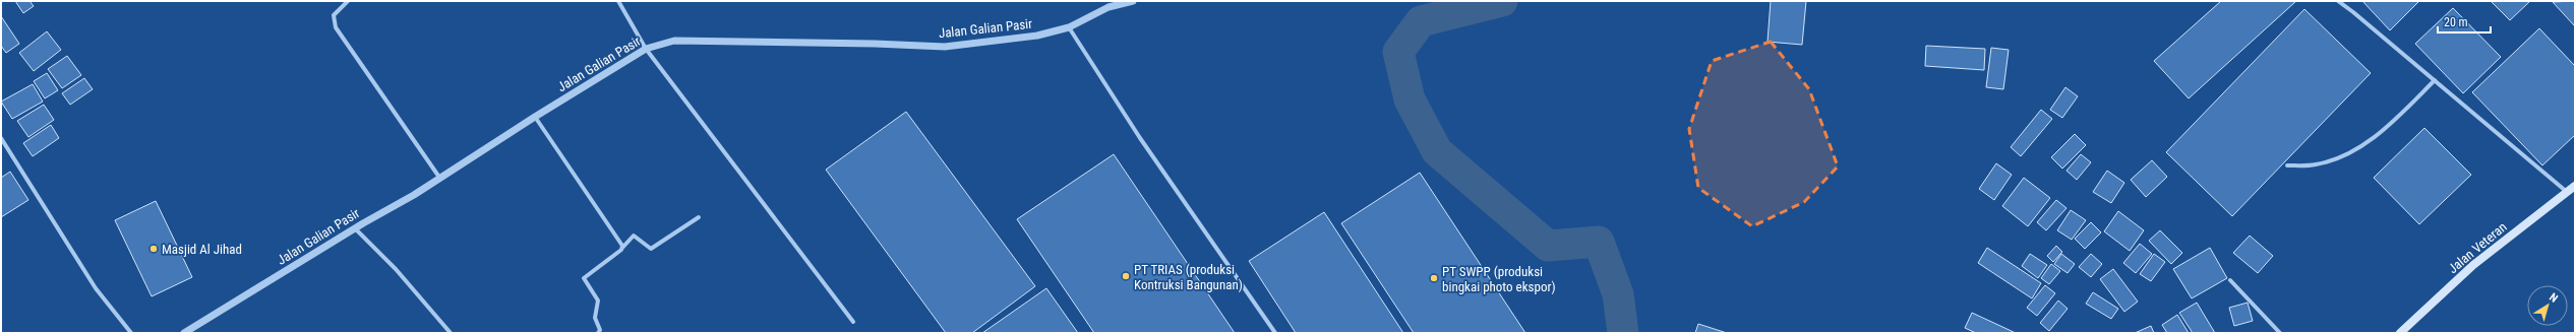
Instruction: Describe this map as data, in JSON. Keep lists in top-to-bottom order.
{
  "streets": {
    "main road": ["Jalan Veteran"],
    "street": ["Jalan Galian Pasir"]
  },
  "places": ["Masjid Al Jihad", "PT TRIAS (produksi Kontruksi Bangunan)", "PT SWPP (produksi bingkai photo ekspor)"],
  "scale_bar": "20 m",
  "north": "top right"
}
